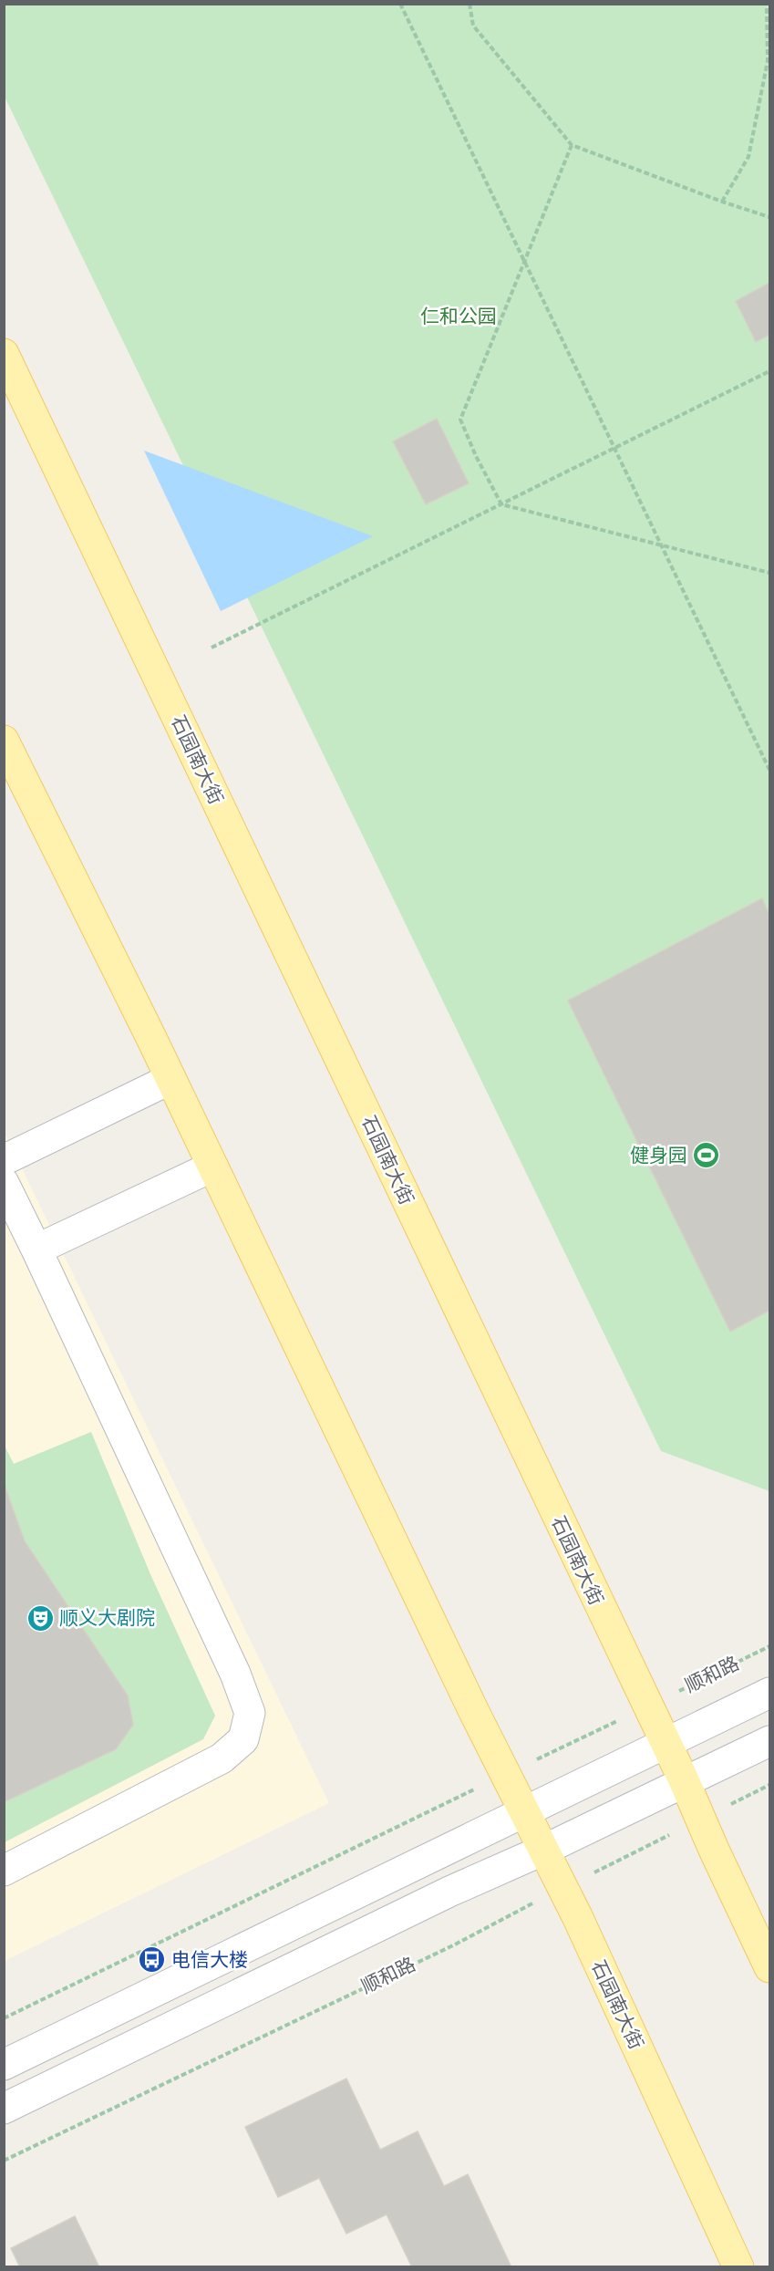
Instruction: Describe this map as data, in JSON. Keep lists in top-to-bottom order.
{
  "streets": {
    "main road": ["石园南大街"],
    "path": ["顺和路"]
  },
  "crossings": [
    ["石园南大街", "顺和路"]
  ],
  "parks": ["仁和公园"],
  "places": {
    "sports": ["健身园"],
    "theatre": ["顺义大剧院"],
    "bus stop": ["电信大楼"]
  }
}
